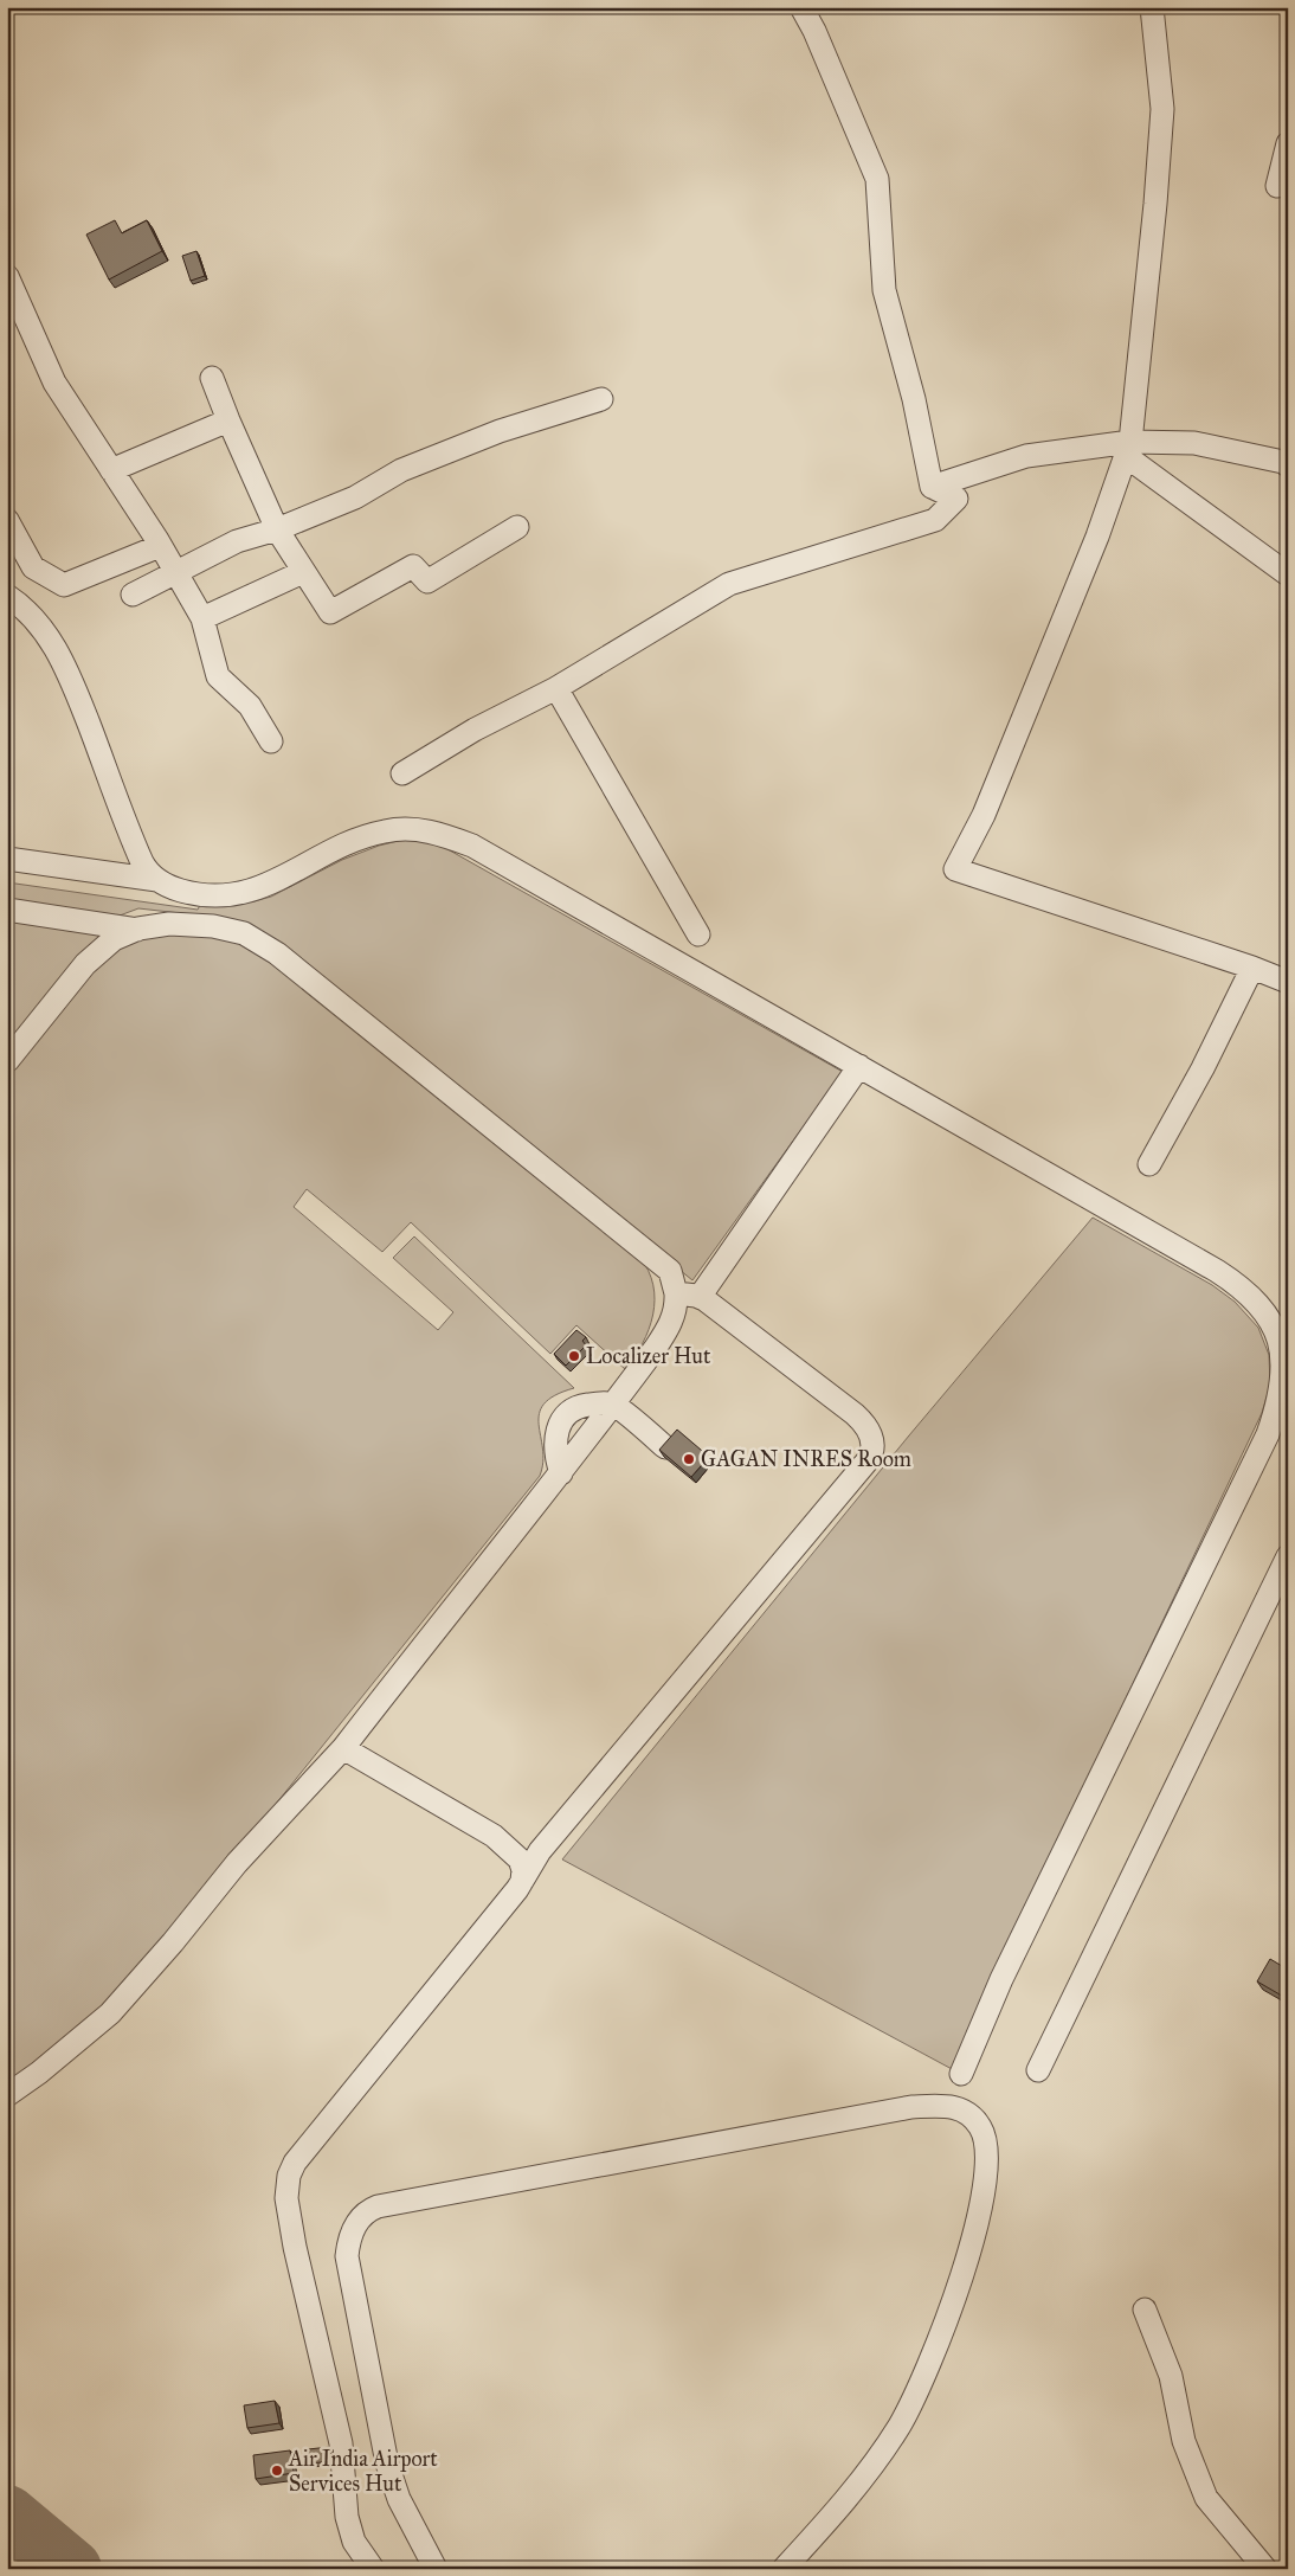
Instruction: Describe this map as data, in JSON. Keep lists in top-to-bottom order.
{
  "places": ["Localizer Hut", "GAGAN INRES Room", "Air India Airport Services Hut"]
}
